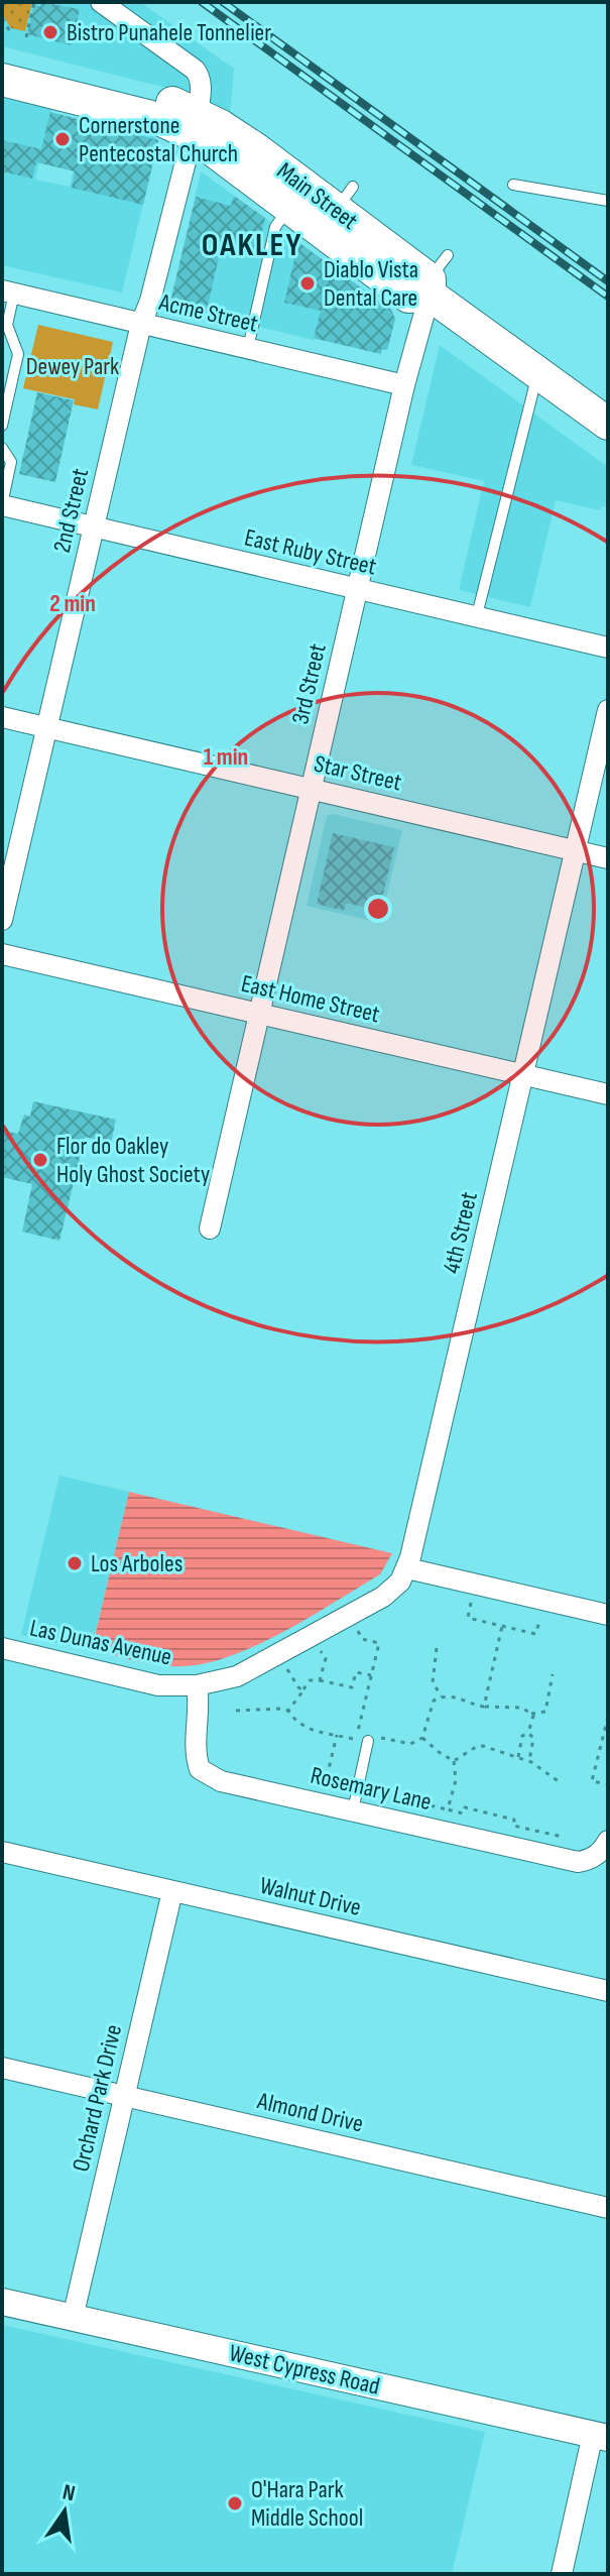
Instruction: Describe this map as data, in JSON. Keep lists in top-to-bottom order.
{
  "streets": {
    "main road": ["Main Street"],
    "street": [
      "Acme Street",
      "2nd Street",
      "East Ruby Street",
      "3rd Street",
      "Star Street",
      "East Home Street",
      "4th Street",
      "Las Dunas Avenue",
      "Rosemary Lane",
      "Walnut Drive",
      "Orchard Park Drive",
      "Almond Drive",
      "West Cypress Road"
    ]
  },
  "crossings": [
    ["Main Street", "2nd Street"],
    ["Main Street", "3rd Street"],
    ["Acme Street", "2nd Street"],
    ["Acme Street", "3rd Street"],
    ["2nd Street", "East Ruby Street"],
    ["2nd Street", "Star Street"],
    ["East Ruby Street", "3rd Street"],
    ["3rd Street", "Star Street"],
    ["3rd Street", "East Home Street"],
    ["Star Street", "4th Street"],
    ["East Home Street", "4th Street"],
    ["4th Street", "Las Dunas Avenue"],
    ["Las Dunas Avenue", "Rosemary Lane"],
    ["Walnut Drive", "Orchard Park Drive"],
    ["Orchard Park Drive", "Almond Drive"],
    ["Orchard Park Drive", "West Cypress Road"]
  ],
  "districts": ["OAKLEY"],
  "parks": ["Dewey Park"],
  "places": [
    "Bistro Punahele Tonnelier",
    "Cornerstone Pentecostal Church",
    "Diablo Vista Dental Care",
    "Flor do Oakley Holy Ghost Society",
    "Los Arboles",
    "O'Hara Park Middle School"
  ],
  "north": "top",
  "rings": ["2 min", "1 min"]
}
